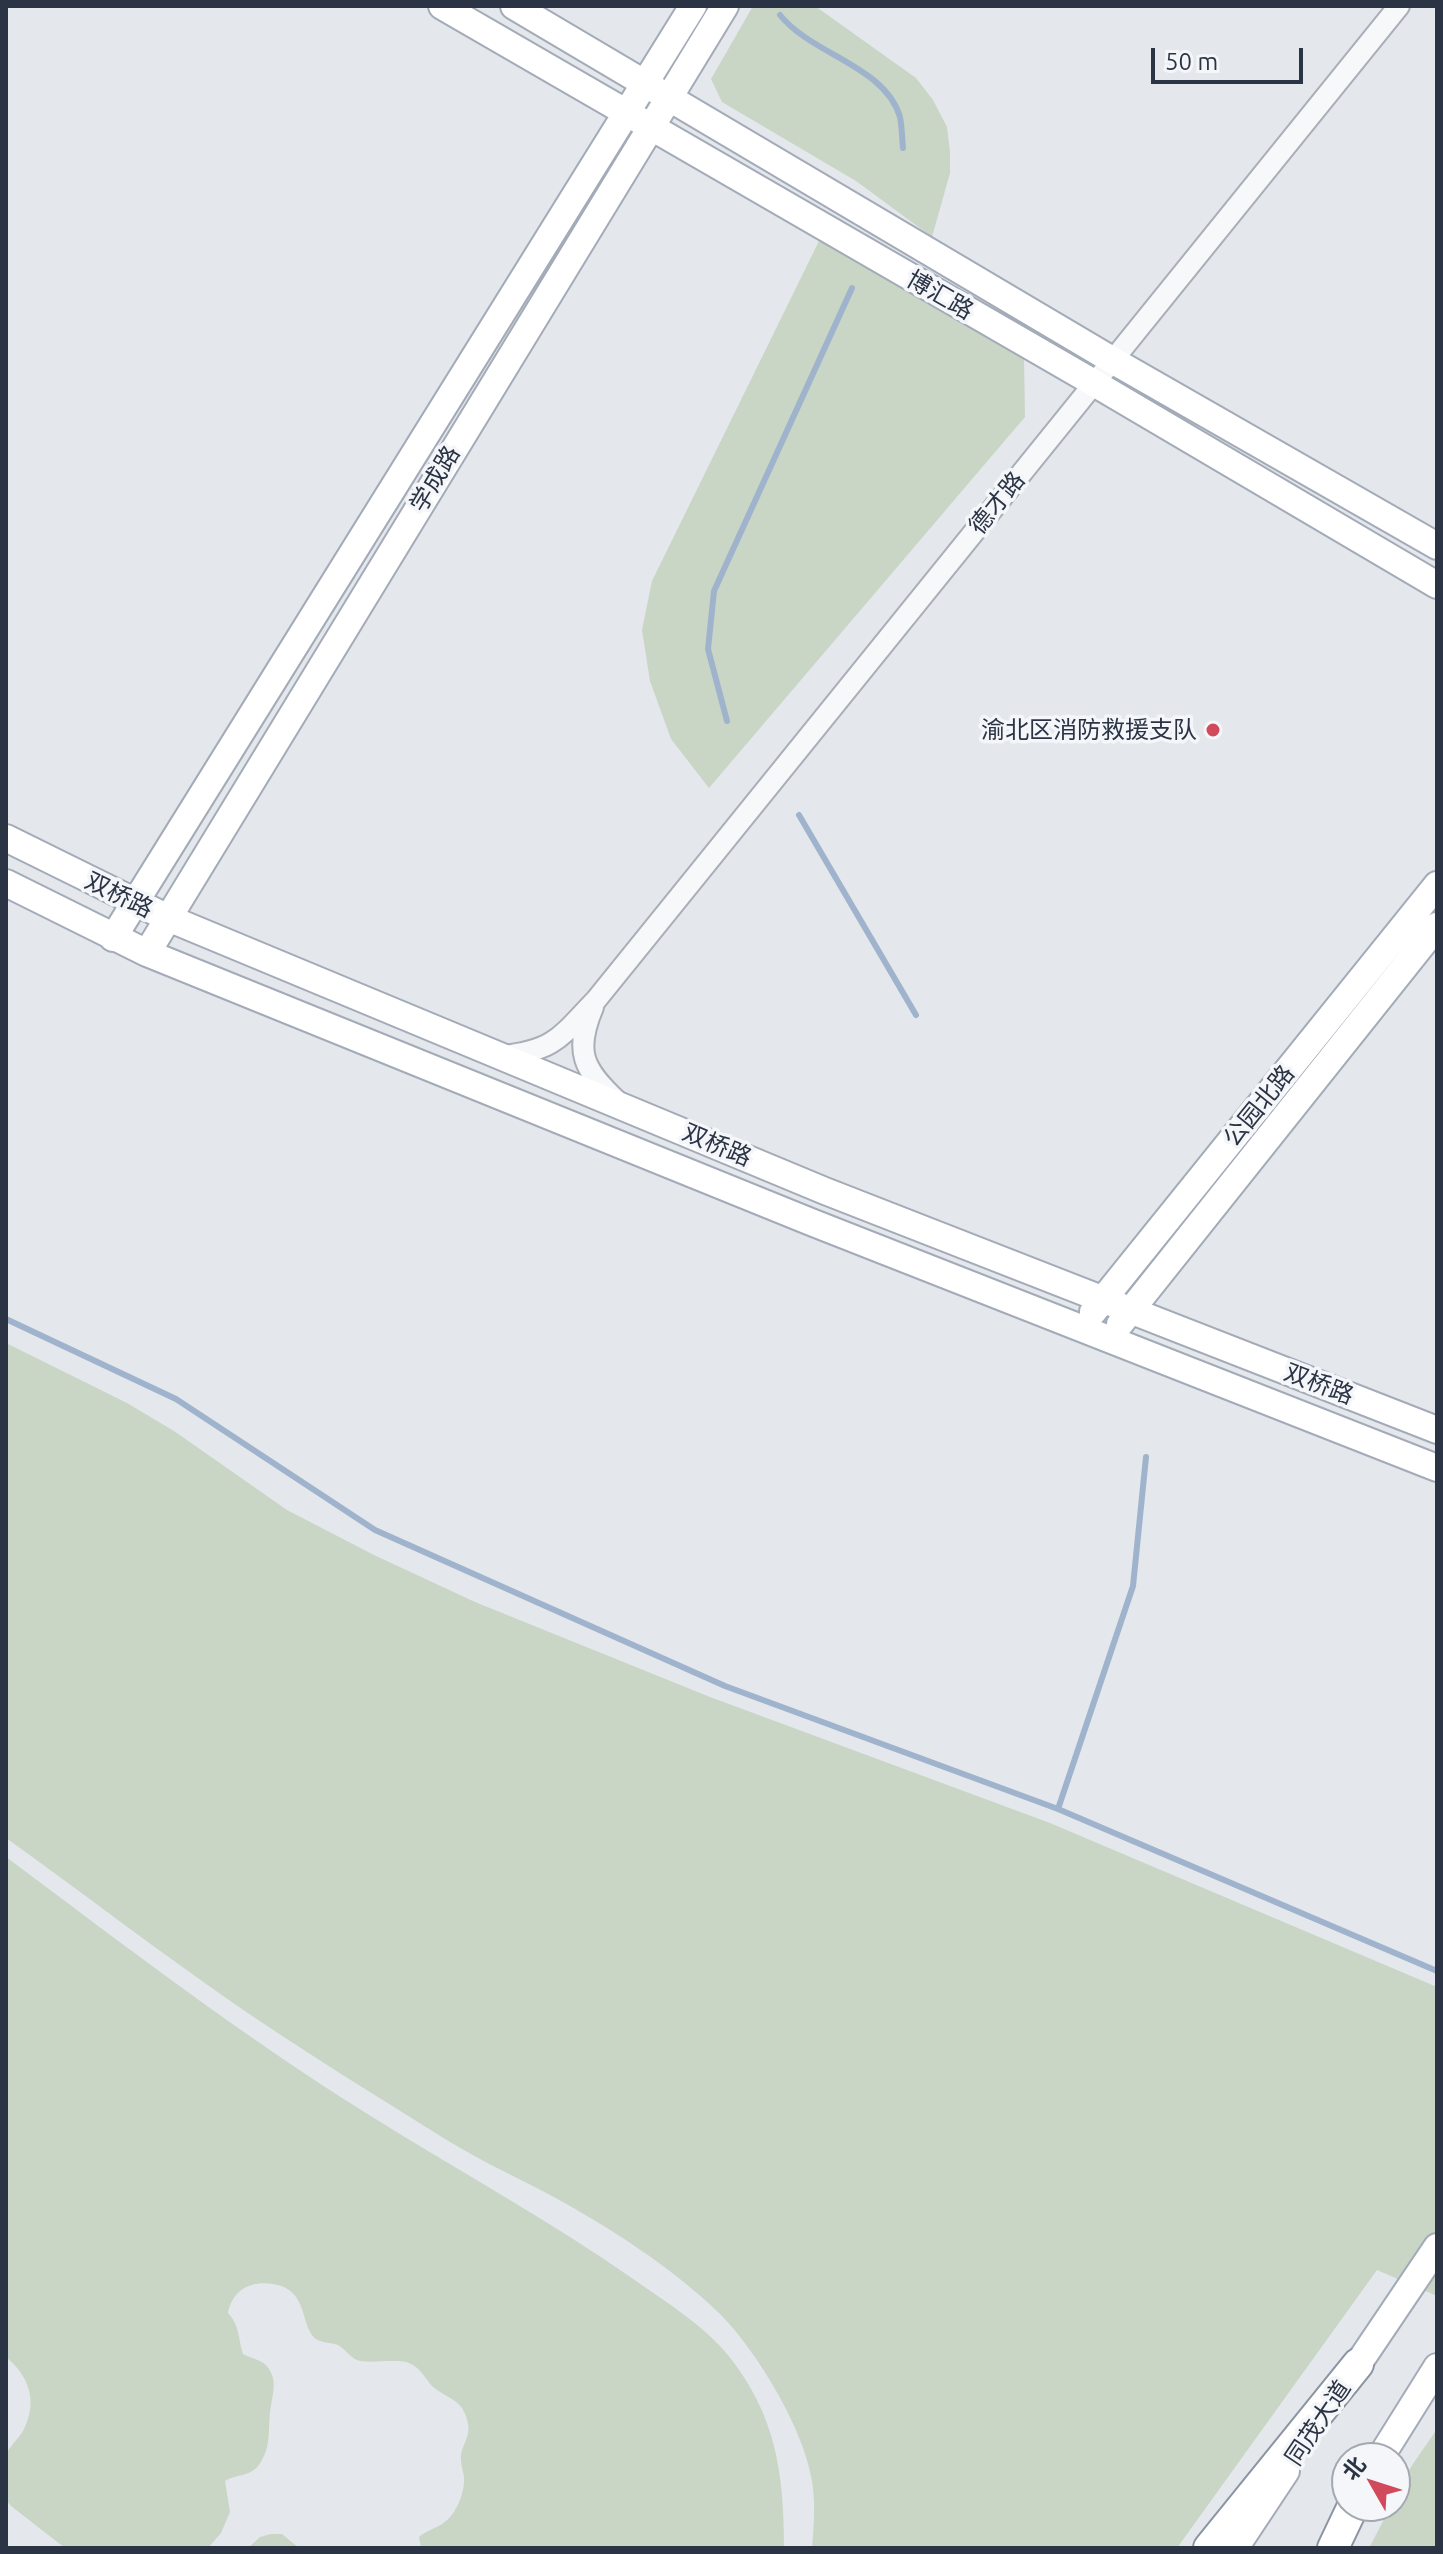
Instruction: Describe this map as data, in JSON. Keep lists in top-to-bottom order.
{
  "streets": {
    "main road": [
      "博汇路",
      "学成路",
      "双桥路",
      "公园北路",
      "同茂大道"
    ],
    "street": ["德才路"]
  },
  "crossings": [
    ["博汇路", "学成路"],
    ["博汇路", "德才路"],
    ["学成路", "双桥路"],
    ["德才路", "双桥路"],
    ["双桥路", "公园北路"]
  ],
  "places": ["渝北区消防救援支队"],
  "scale_bar": "50 m",
  "north": "top left"
}
